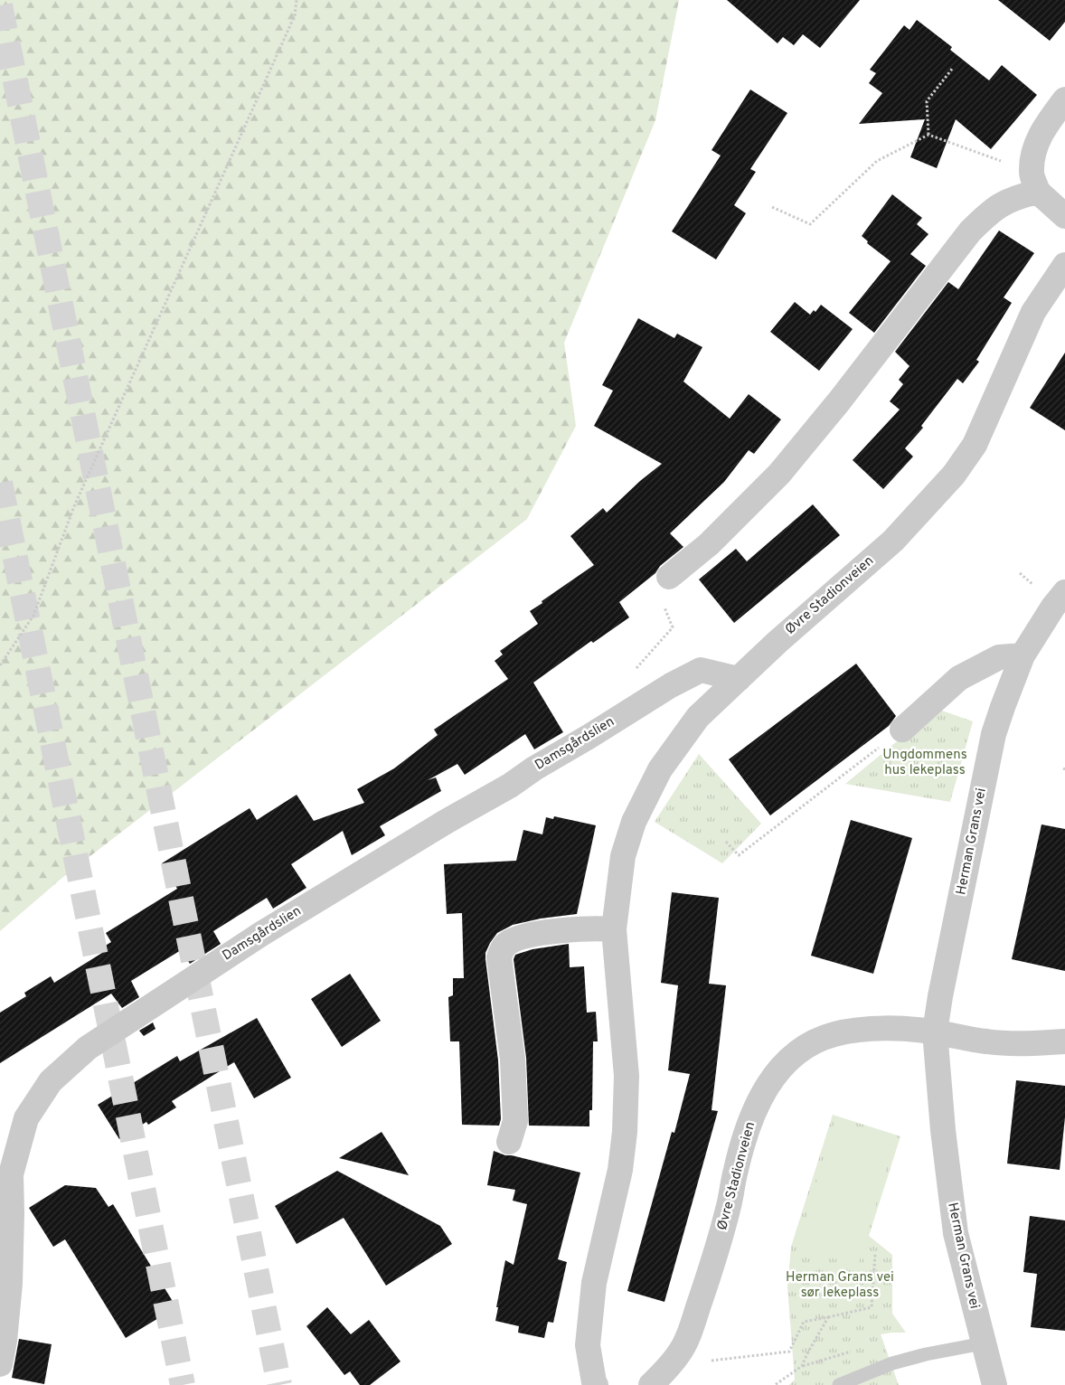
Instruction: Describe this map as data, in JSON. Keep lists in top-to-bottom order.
{
  "streets": {
    "street": ["Øvre Stadionveien", "Damsgårdslien", "Herman Grans vei"]
  },
  "crossings": [
    ["Øvre Stadionveien", "Damsgårdslien"],
    ["Øvre Stadionveien", "Herman Grans vei"]
  ],
  "parks": ["Ungdommens hus lekeplass", "Herman Grans vei sør lekeplass"]
}
